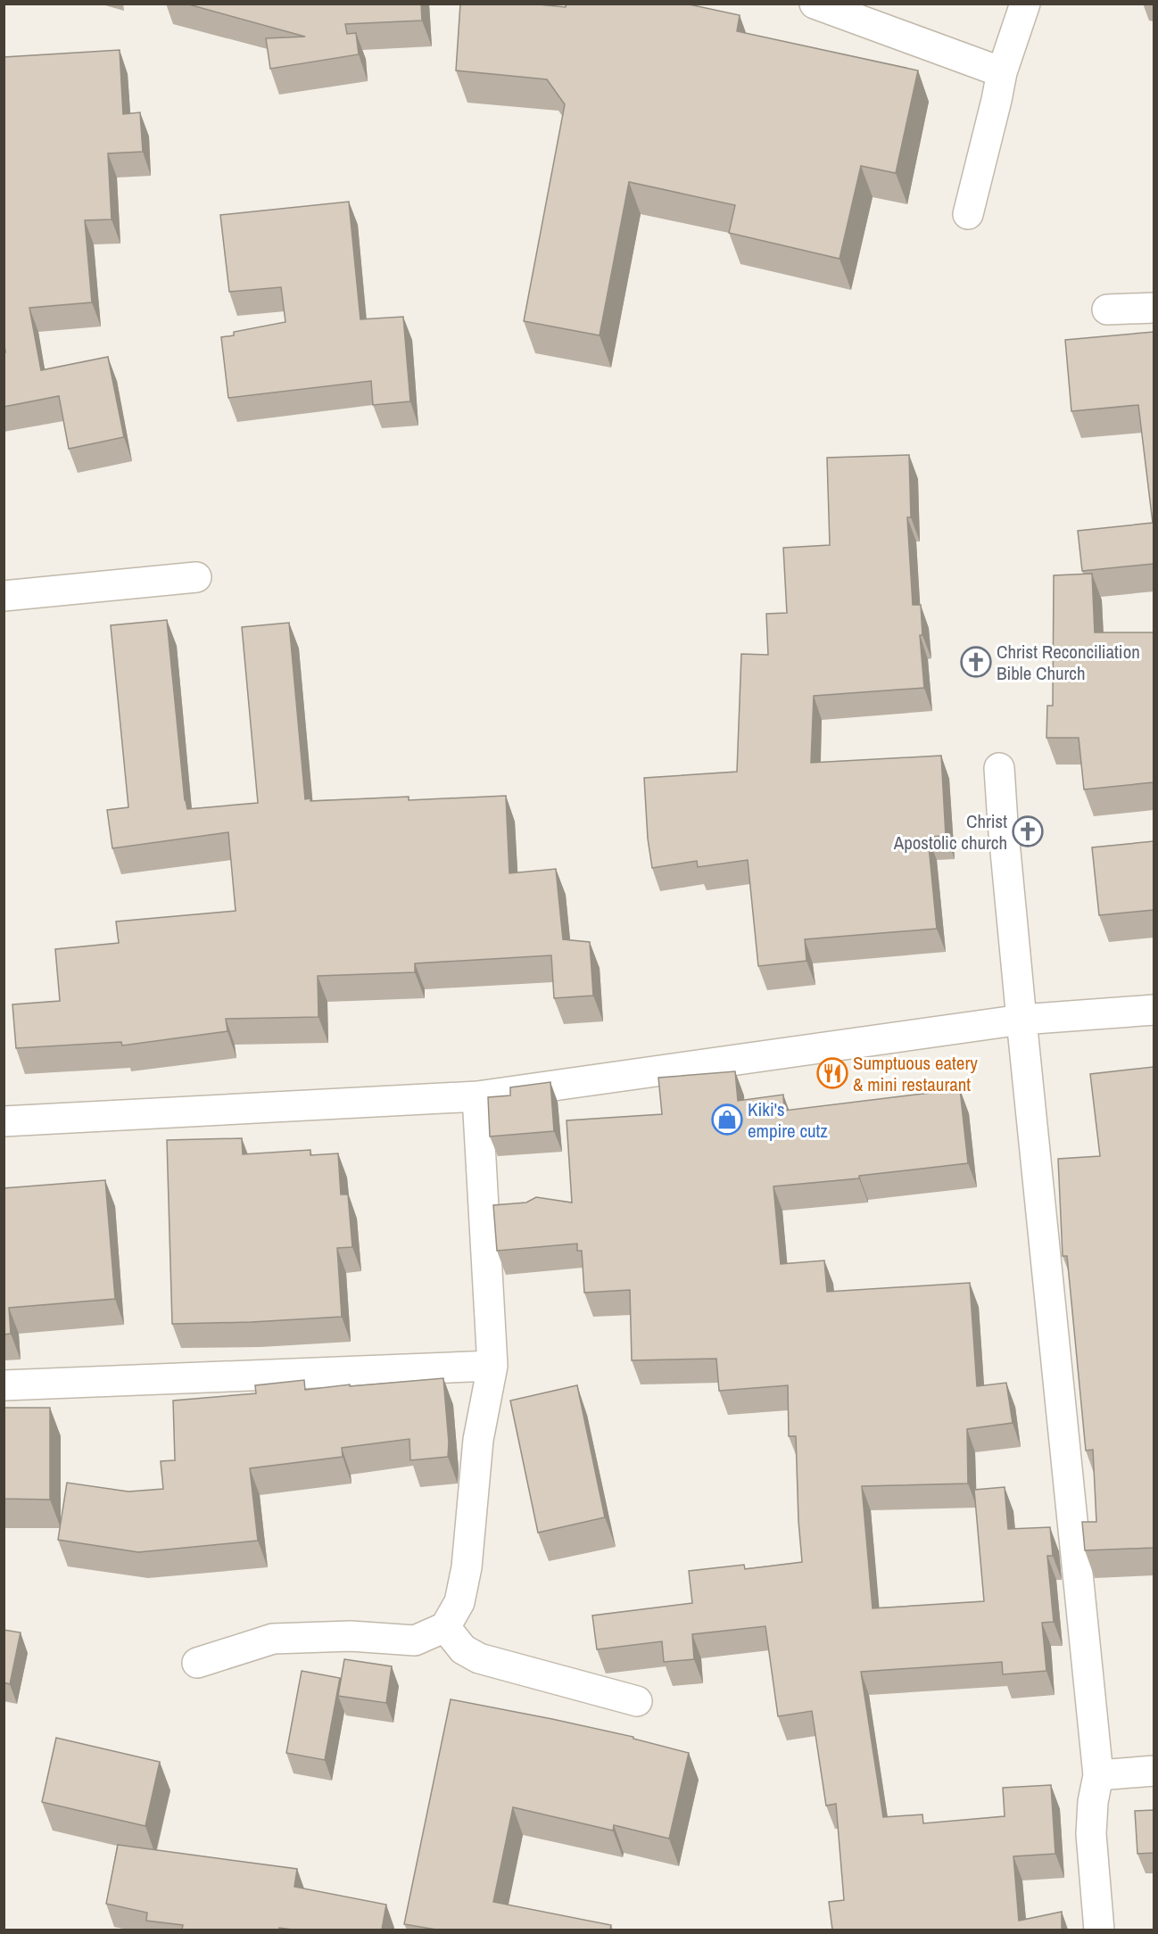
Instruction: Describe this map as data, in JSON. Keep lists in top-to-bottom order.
{
  "places": {
    "church": ["Christ Reconciliation Bible Church", "Christ Apostolic church"],
    "restaurant": ["Sumptuous eatery & mini restaurant"],
    "shop": ["Kiki's empire cutz"]
  }
}
